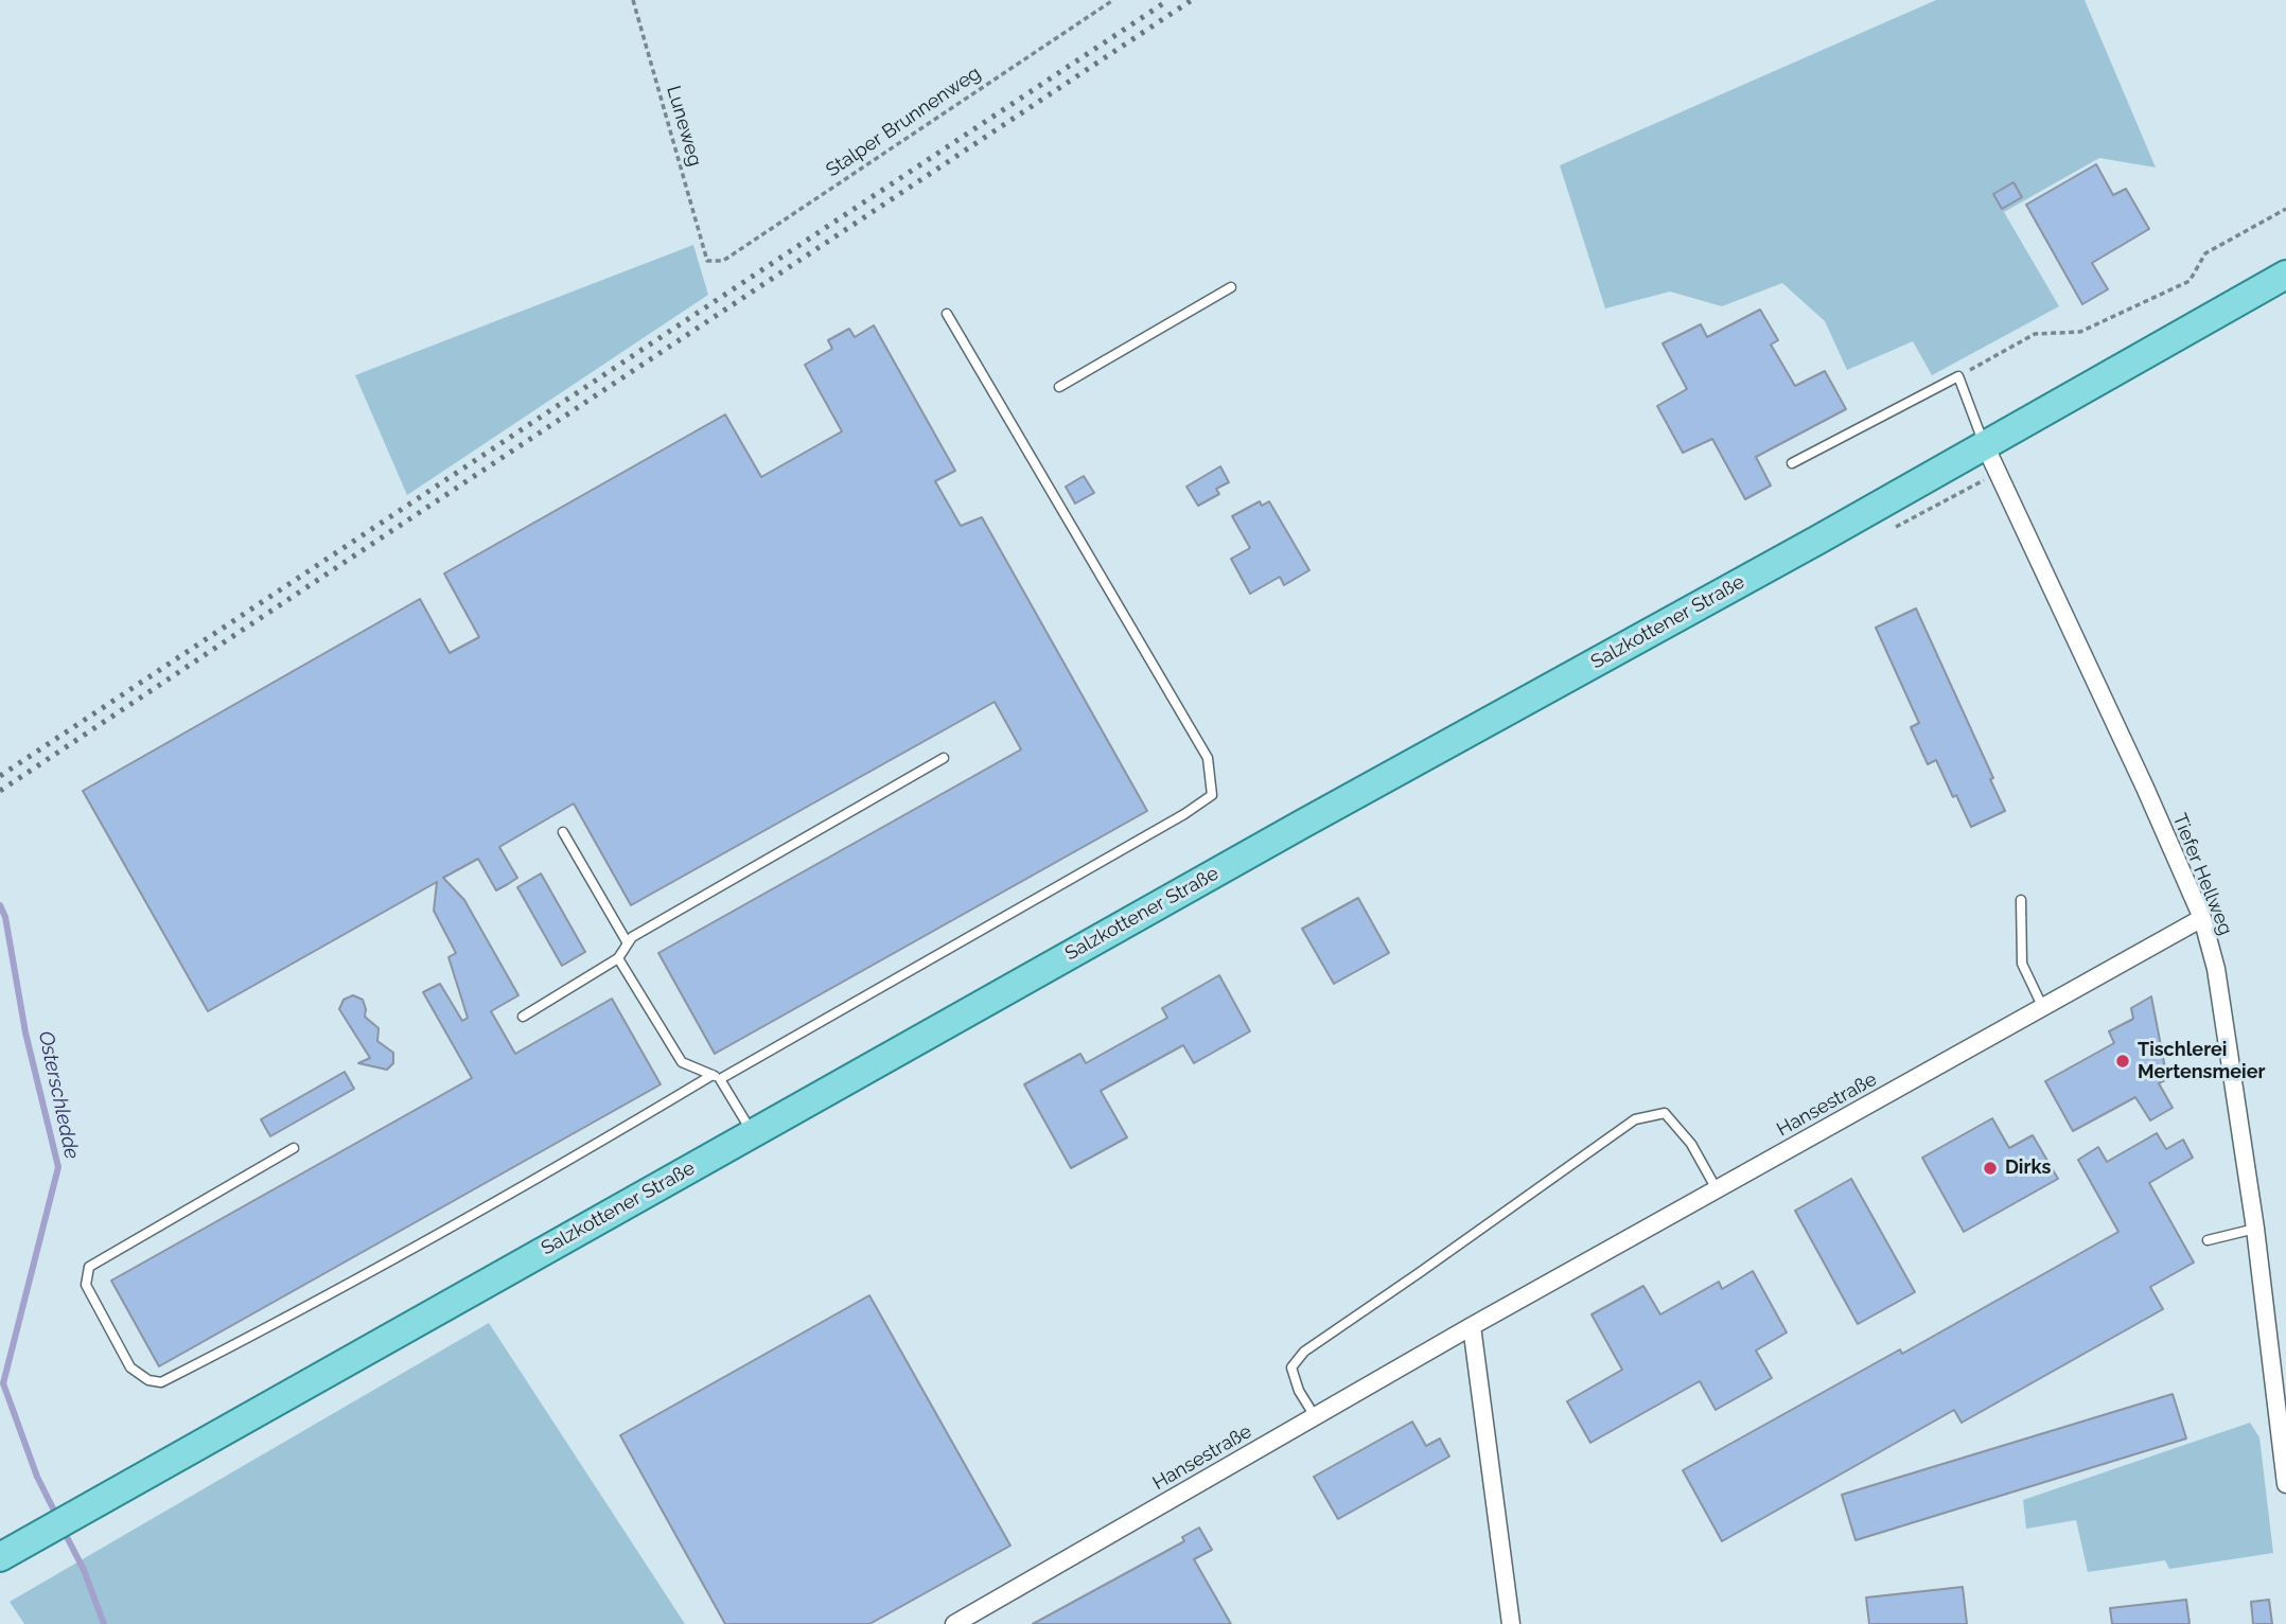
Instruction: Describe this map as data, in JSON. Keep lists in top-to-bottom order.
{
  "streets": {
    "main road": ["Salzkottener Straße"],
    "street": ["Tiefer Hellweg", "Hansestraße"],
    "path": ["Stalper Brunnenweg", "Luneweg"]
  },
  "crossings": [
    ["Stalper Brunnenweg", "Luneweg"],
    ["Salzkottener Straße", "Tiefer Hellweg"],
    ["Tiefer Hellweg", "Hansestraße"]
  ],
  "water": ["Osterschledde"],
  "places": ["Tischlerei Mertensmeier", "Dirks"]
}
